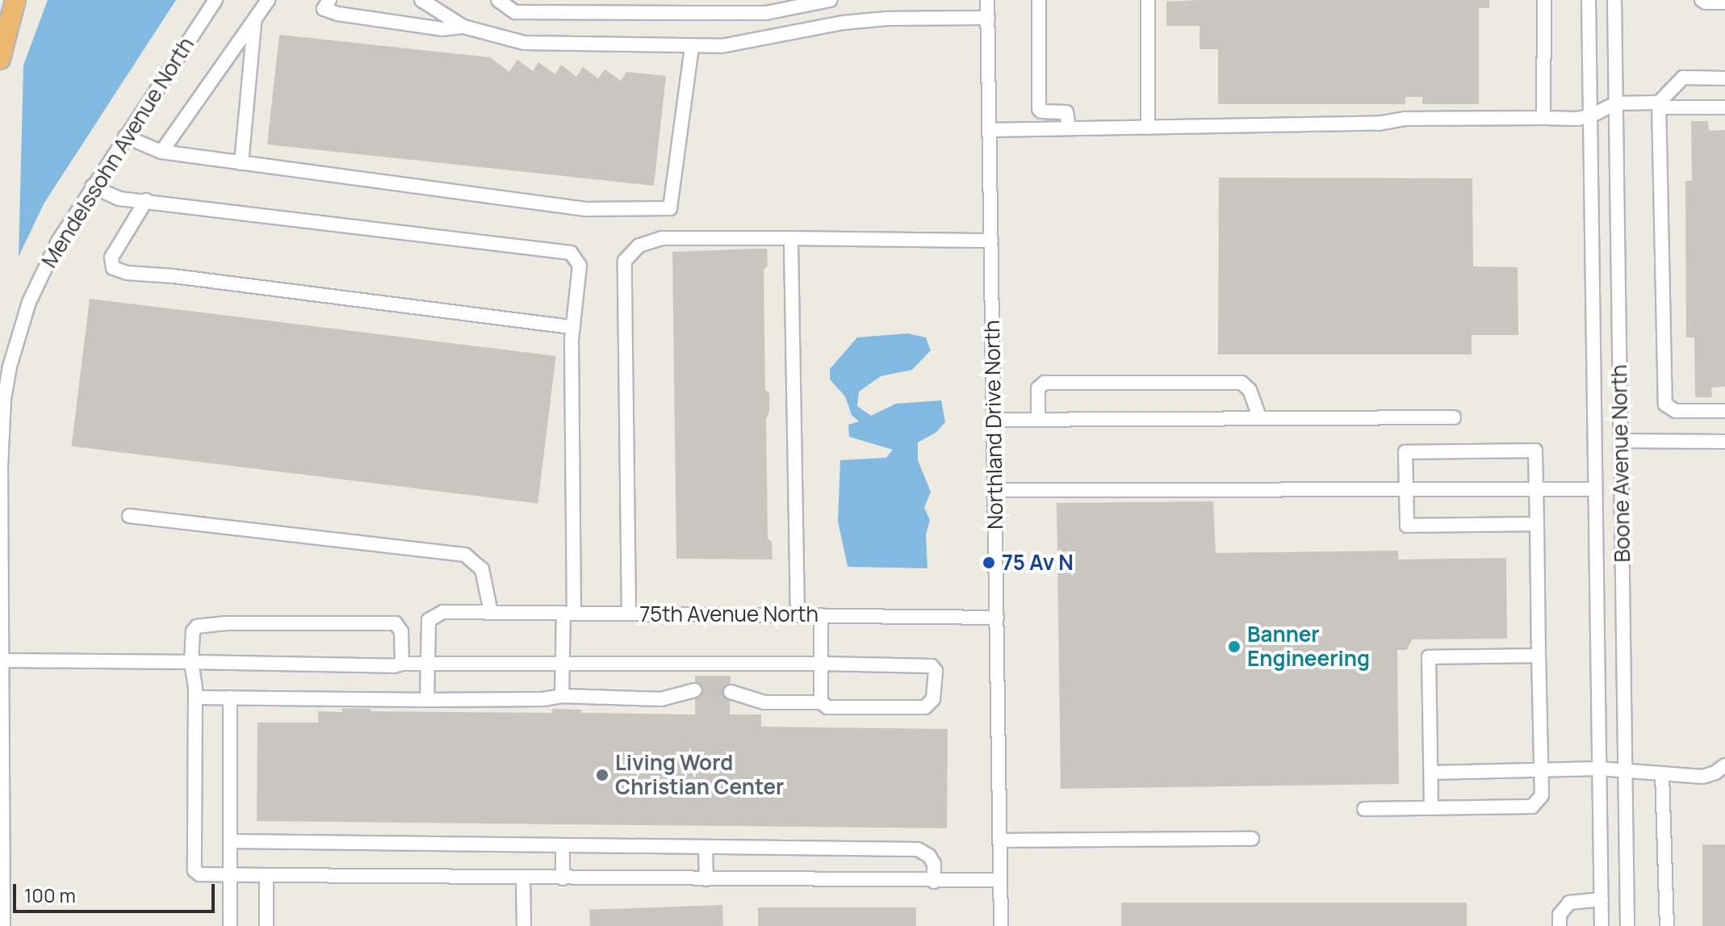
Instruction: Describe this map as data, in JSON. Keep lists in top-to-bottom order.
{
  "streets": {
    "street": [
      "Mendelssohn Avenue North",
      "Northland Drive North",
      "Boone Avenue North",
      "75th Avenue North"
    ]
  },
  "crossings": [
    ["Northland Drive North", "75th Avenue North"]
  ],
  "places": ["75 Av N", "Banner Engineering", "Living Word Christian Center"],
  "scale_bar": "100 m"
}
